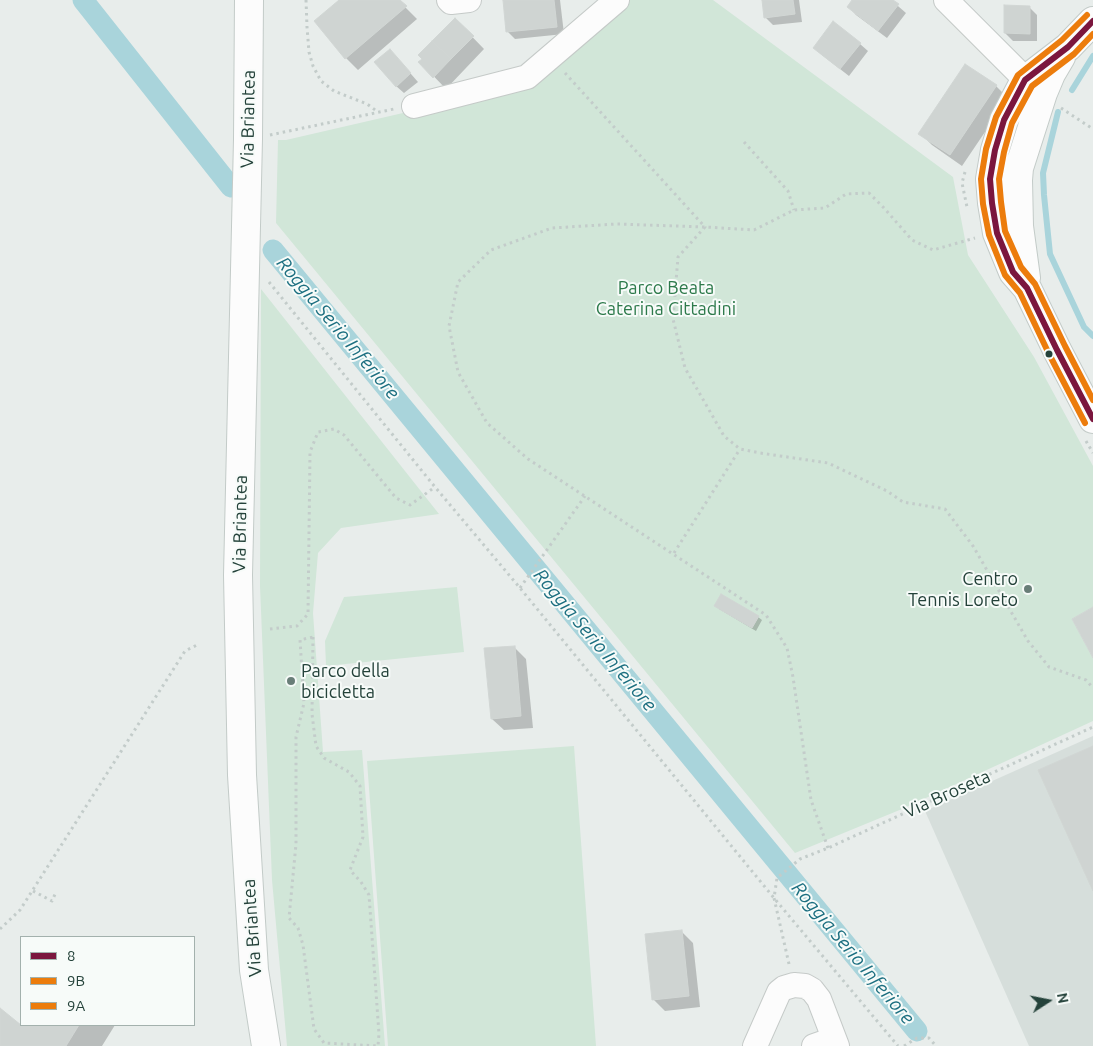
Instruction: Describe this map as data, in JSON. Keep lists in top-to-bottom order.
{
  "streets": {
    "main road": ["Via Briantea"],
    "path": ["Via Broseta"]
  },
  "water": ["Roggia Serio Inferiore"],
  "parks": ["Parco Beata Caterina Cittadini"],
  "places": ["Centro Tennis Loreto", "Parco della bicicletta"],
  "lines": ["transit line 9B", "transit line 8", "transit line 9A"],
  "legend": ["8", "9B", "9A"],
  "north": "right"
}
